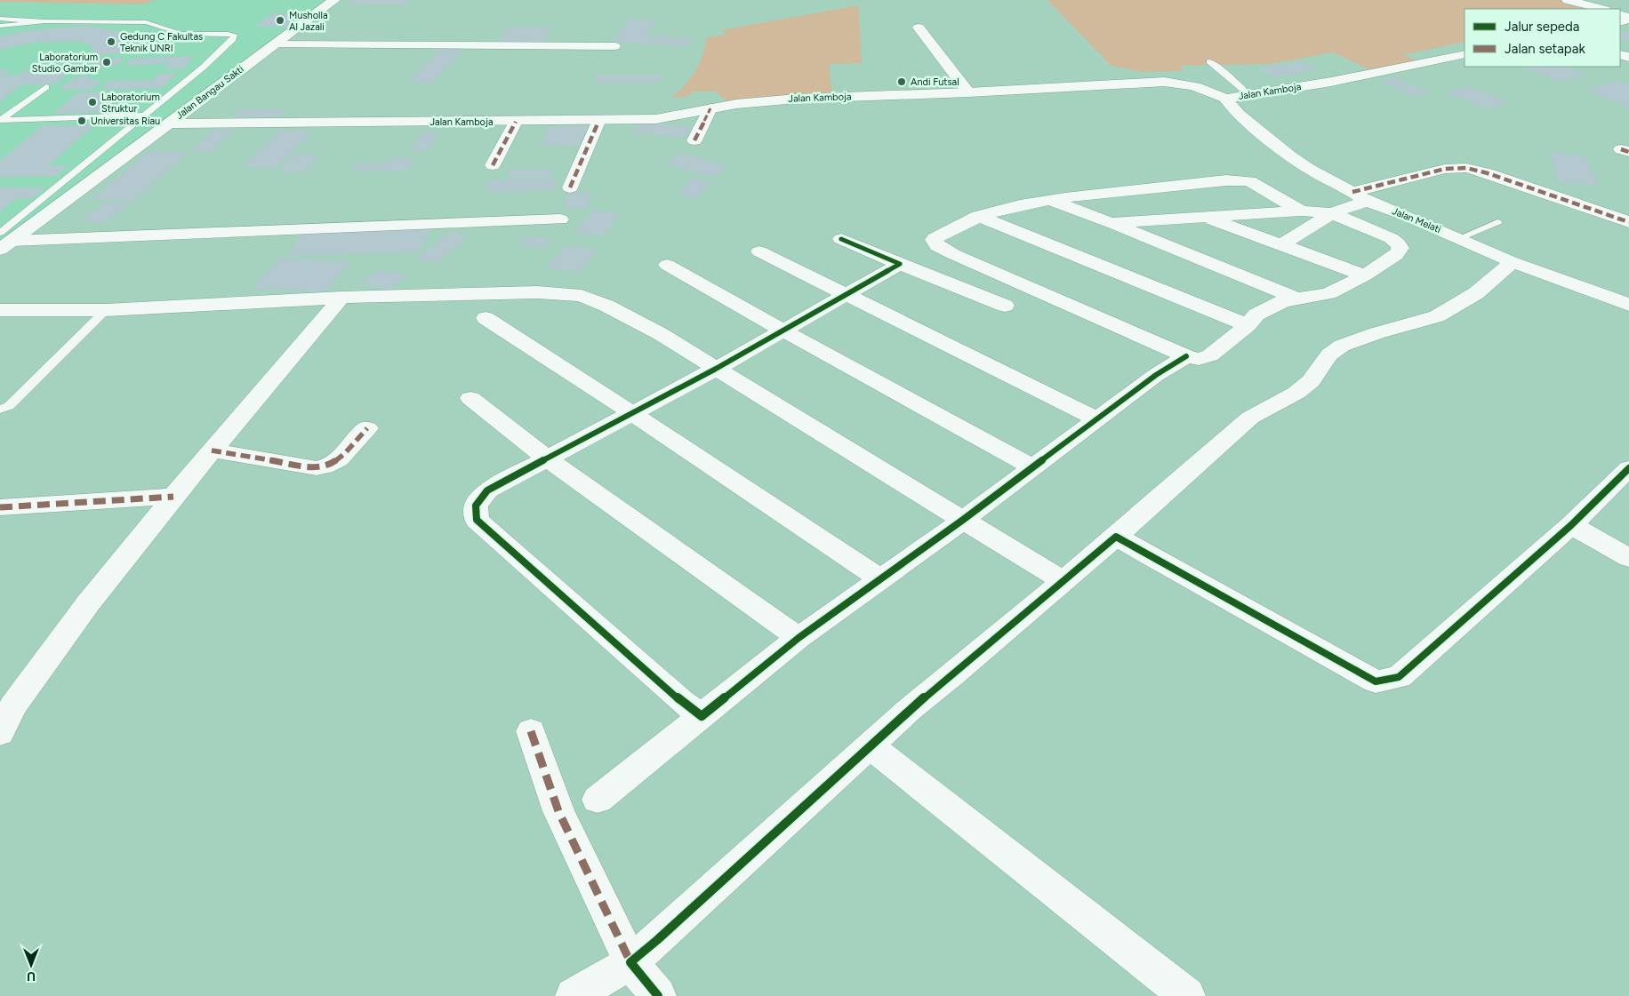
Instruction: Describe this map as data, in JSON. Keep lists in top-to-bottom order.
{
  "streets": {
    "street": ["Jalan Kamboja", "Jalan Bangau Sakti", "Jalan Melati"]
  },
  "crossings": [
    ["Jalan Kamboja", "Jalan Bangau Sakti"],
    ["Jalan Kamboja", "Jalan Melati"]
  ],
  "places": [
    "Musholla Al Jazali",
    "Gedung C Fakultas Teknik UNRI",
    "Laboratorium Studio Gambar",
    "Andi Futsal",
    "Laboratorium Struktur",
    "Universitas Riau"
  ],
  "legend": ["Jalur sepeda", "Jalan setapak"],
  "north": "bottom"
}
